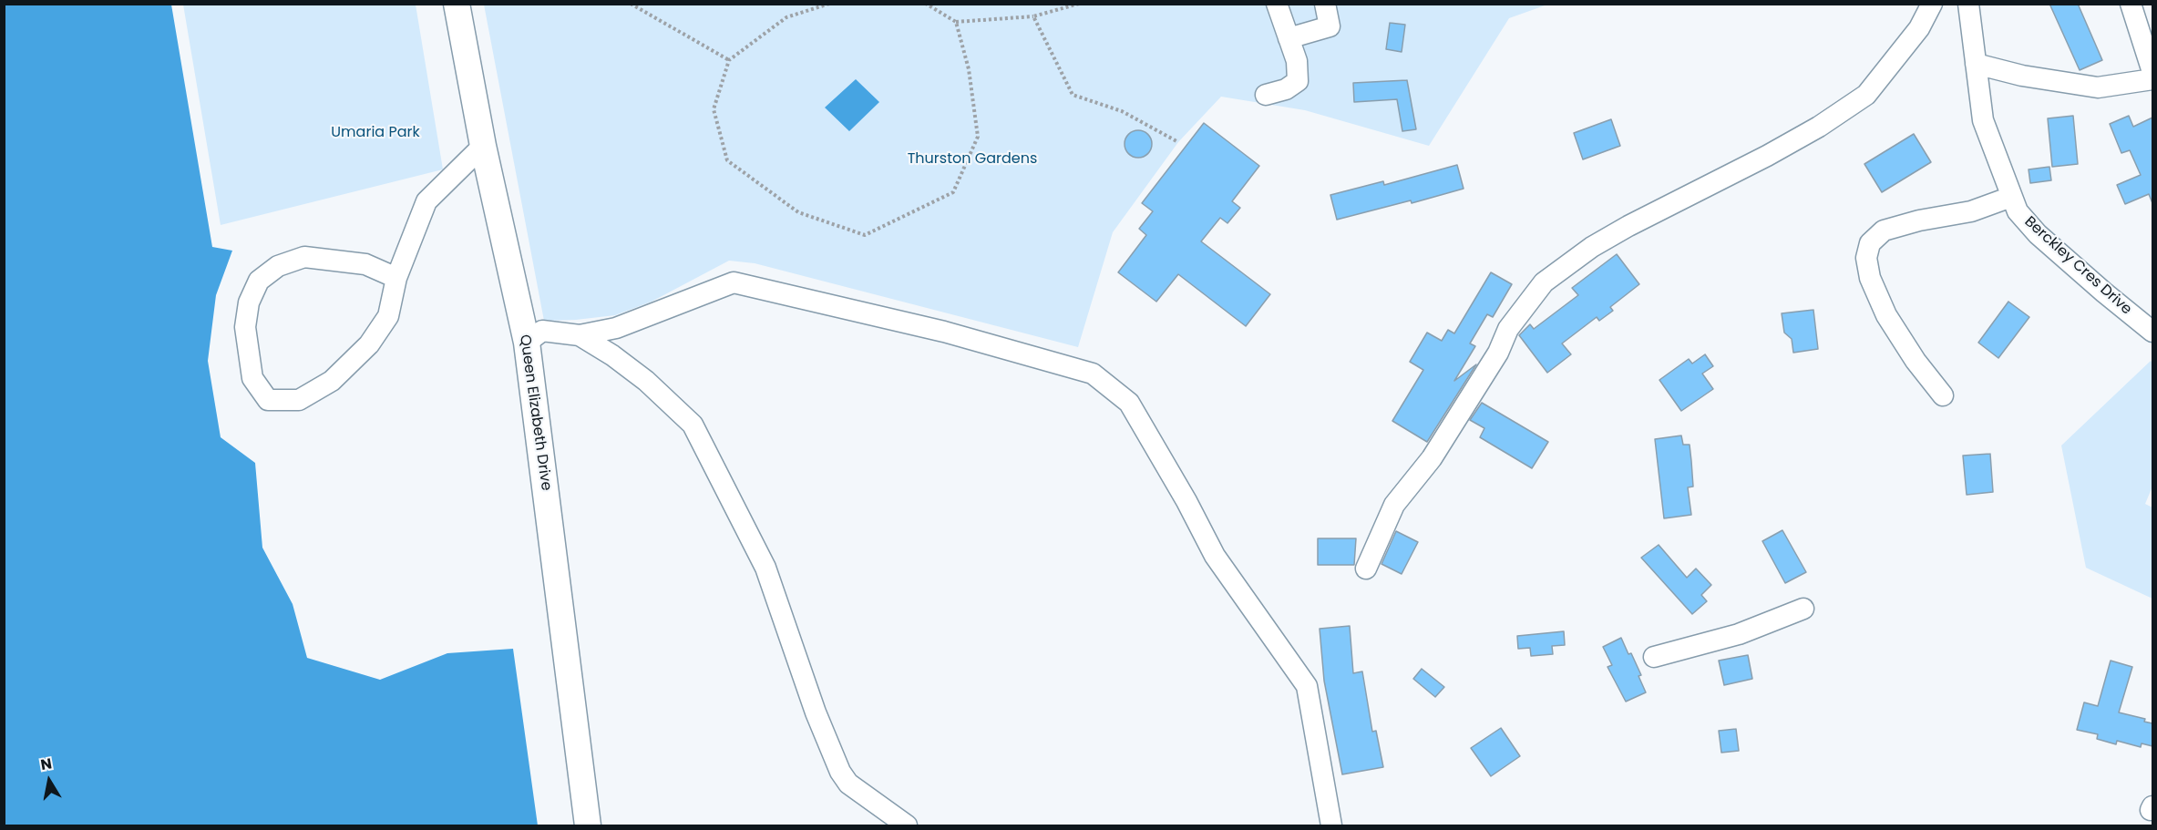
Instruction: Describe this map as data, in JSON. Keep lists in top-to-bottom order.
{
  "streets": {
    "main road": ["Queen Elizabeth Drive"],
    "street": ["Berckley Cres Drive"]
  },
  "parks": ["Umaria Park", "Thurston Gardens"],
  "north": "top"
}
